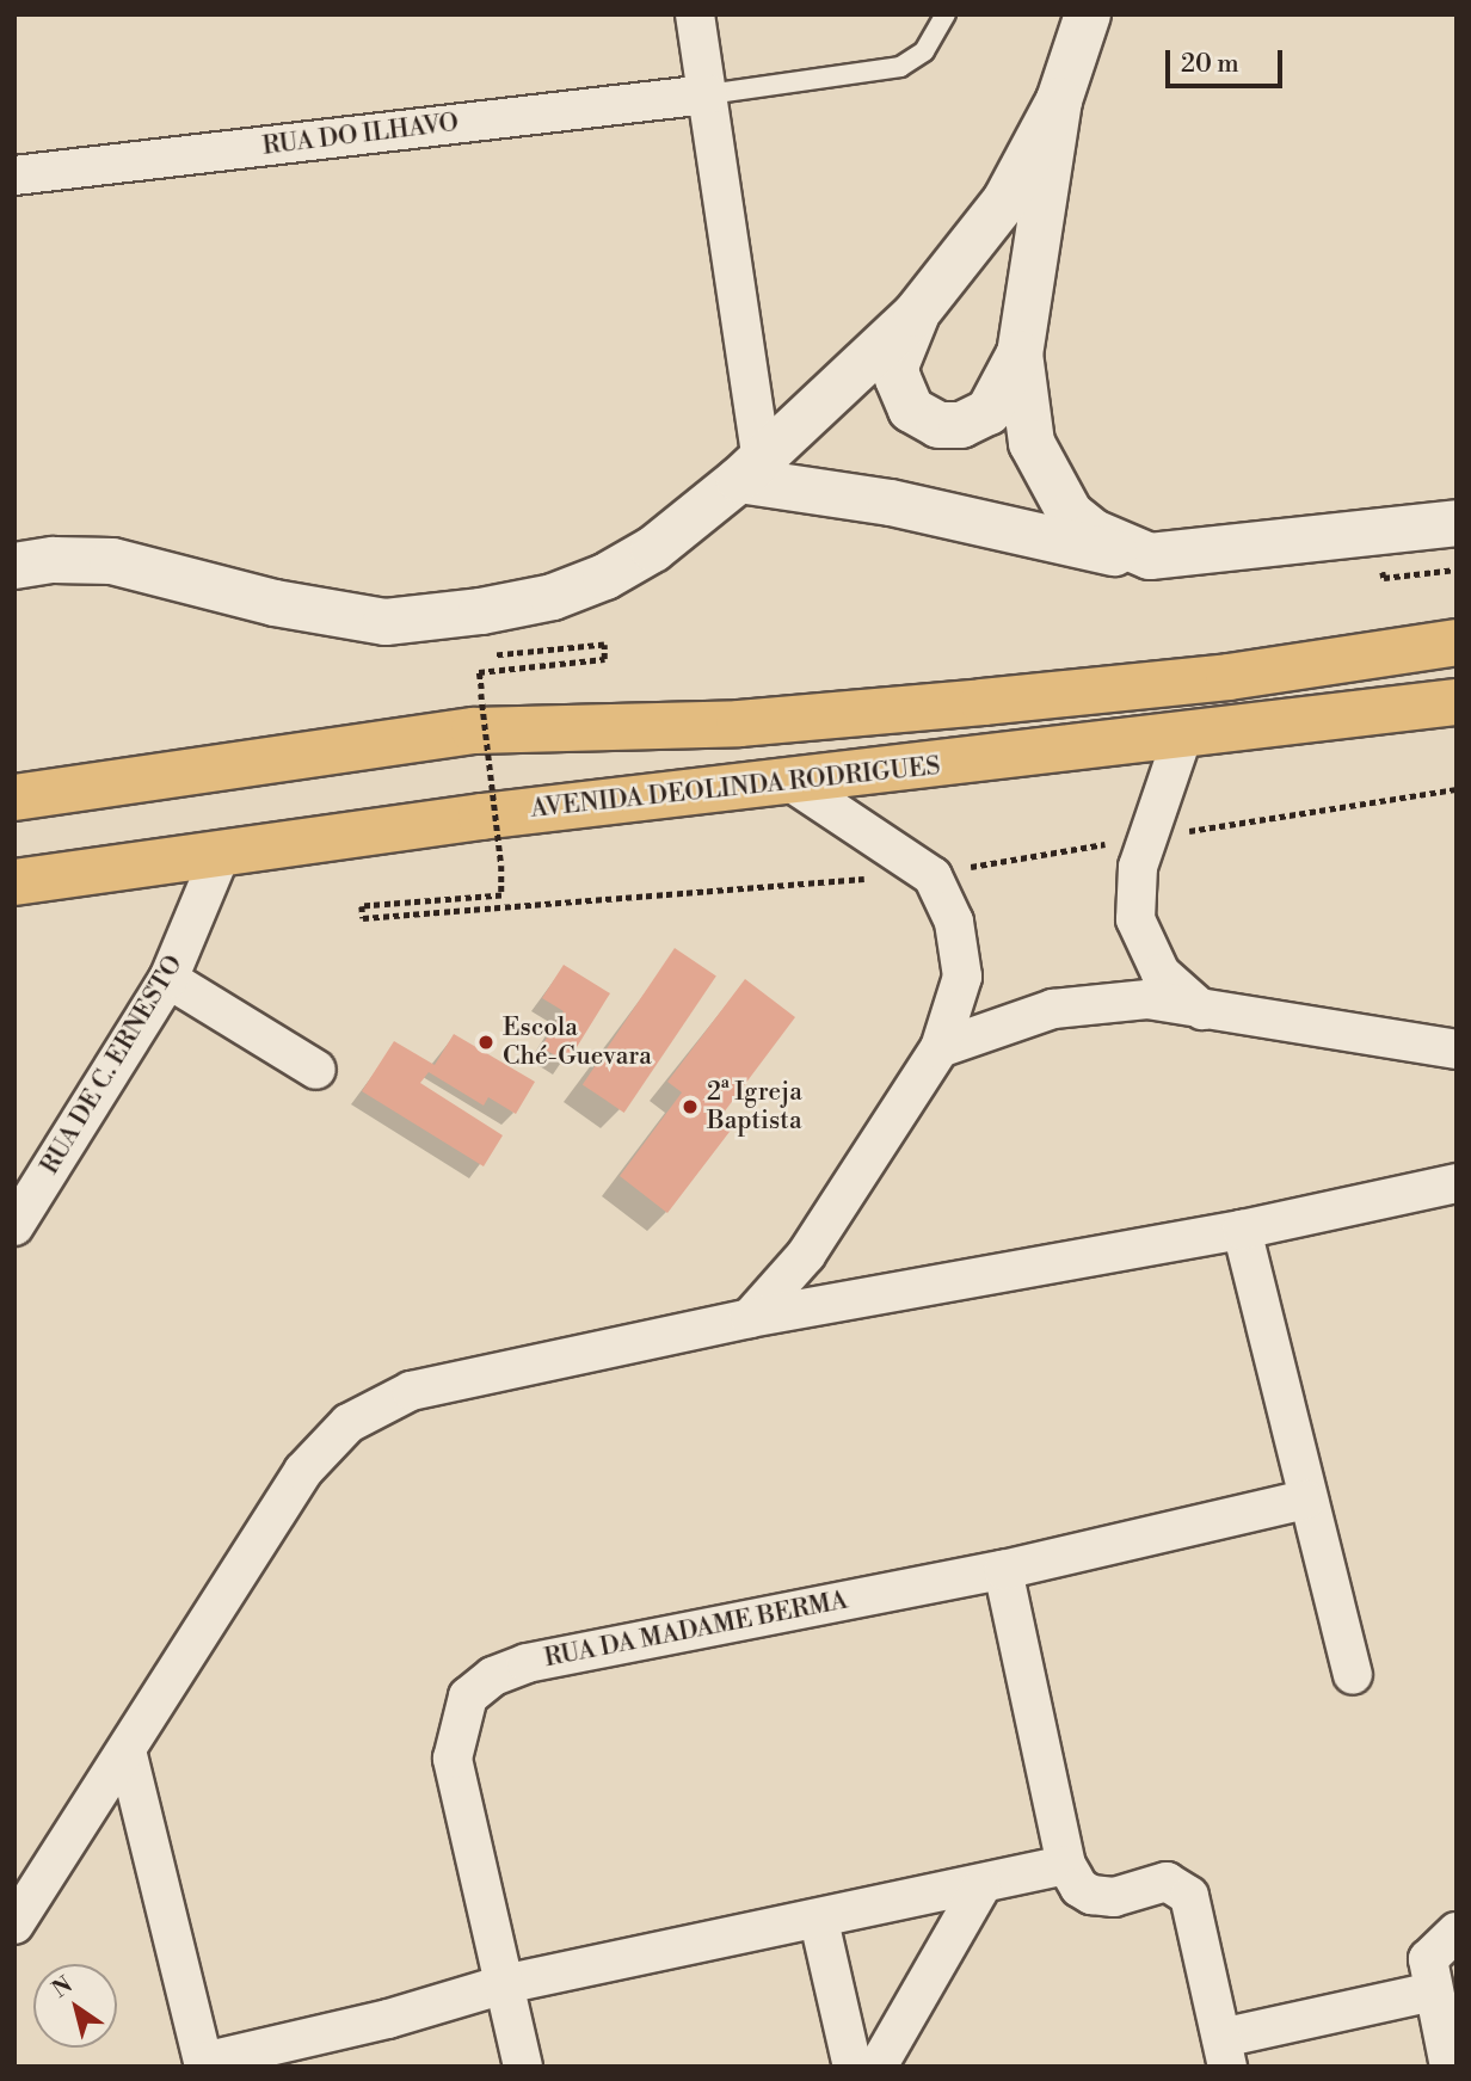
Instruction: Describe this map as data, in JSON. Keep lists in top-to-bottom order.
{
  "streets": {
    "highway": ["AVENIDA DEOLINDA RODRIGUES"],
    "street": ["RUA DO ILHAVO", "RUA DE C. ERNESTO", "RUA DA MADAME BERMA"]
  },
  "crossings": [
    ["AVENIDA DEOLINDA RODRIGUES", "RUA DE C. ERNESTO"]
  ],
  "places": ["Escola Ché-Guevara", "2ª Igreja Baptista"],
  "scale_bar": "20 m",
  "north": "top left"
}
